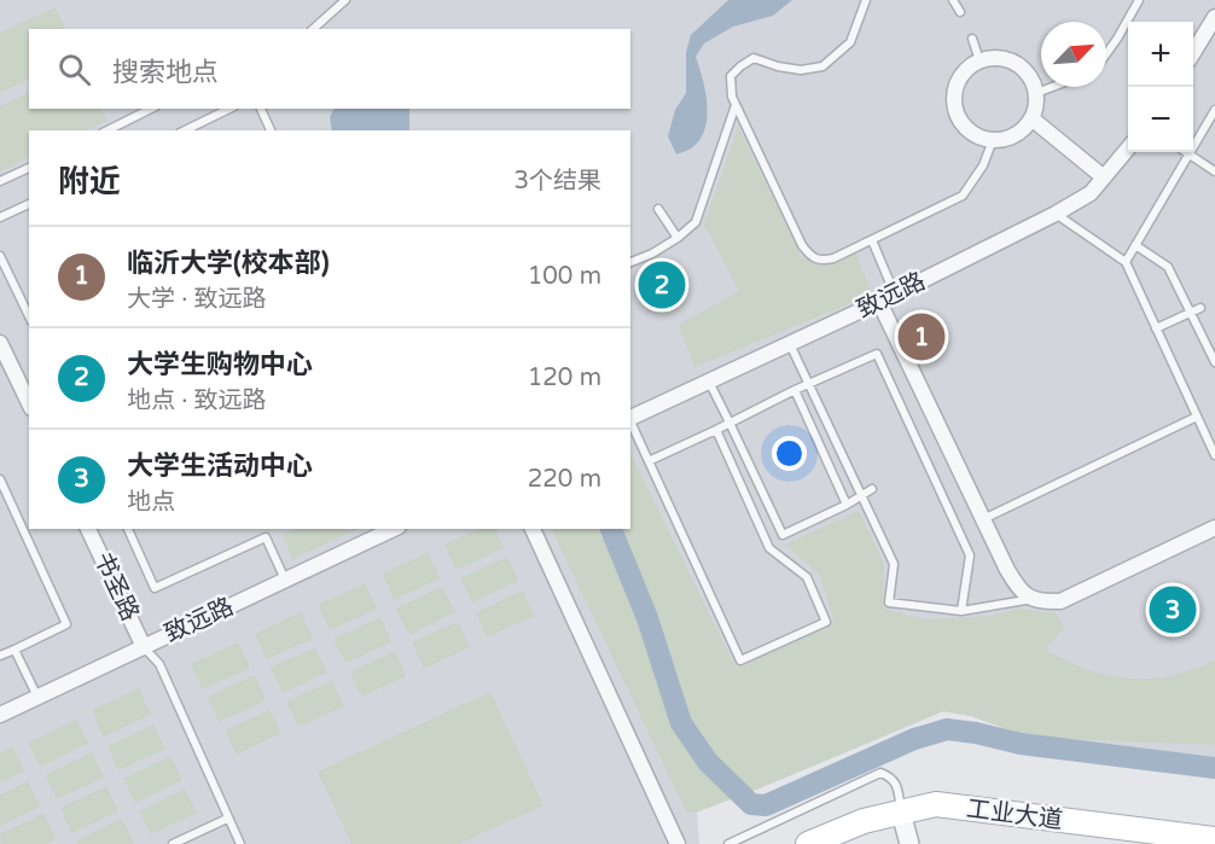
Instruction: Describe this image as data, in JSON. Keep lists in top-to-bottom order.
{
  "streets": {
    "main road": ["工业大道"],
    "street": ["致远路", "书圣路"]
  },
  "crossings": [
    ["致远路", "书圣路"]
  ],
  "north": "top right",
  "page": {
    "map_buttons": ["+", "−"],
    "search": "搜索地点",
    "heading": ["附近", "3个结果"],
    "list": [
      {
        "mark": "1",
        "name": "临沂大学(校本部)",
        "note": "大学 · 致远路",
        "value": "100 m"
      },
      {
        "mark": "2",
        "name": "大学生购物中心",
        "note": "地点 · 致远路",
        "value": "120 m"
      },
      {
        "mark": "3",
        "name": "大学生活动中心",
        "note": "地点",
        "value": "220 m"
      }
    ],
    "pins": ["2", "1", "3"]
  }
}
